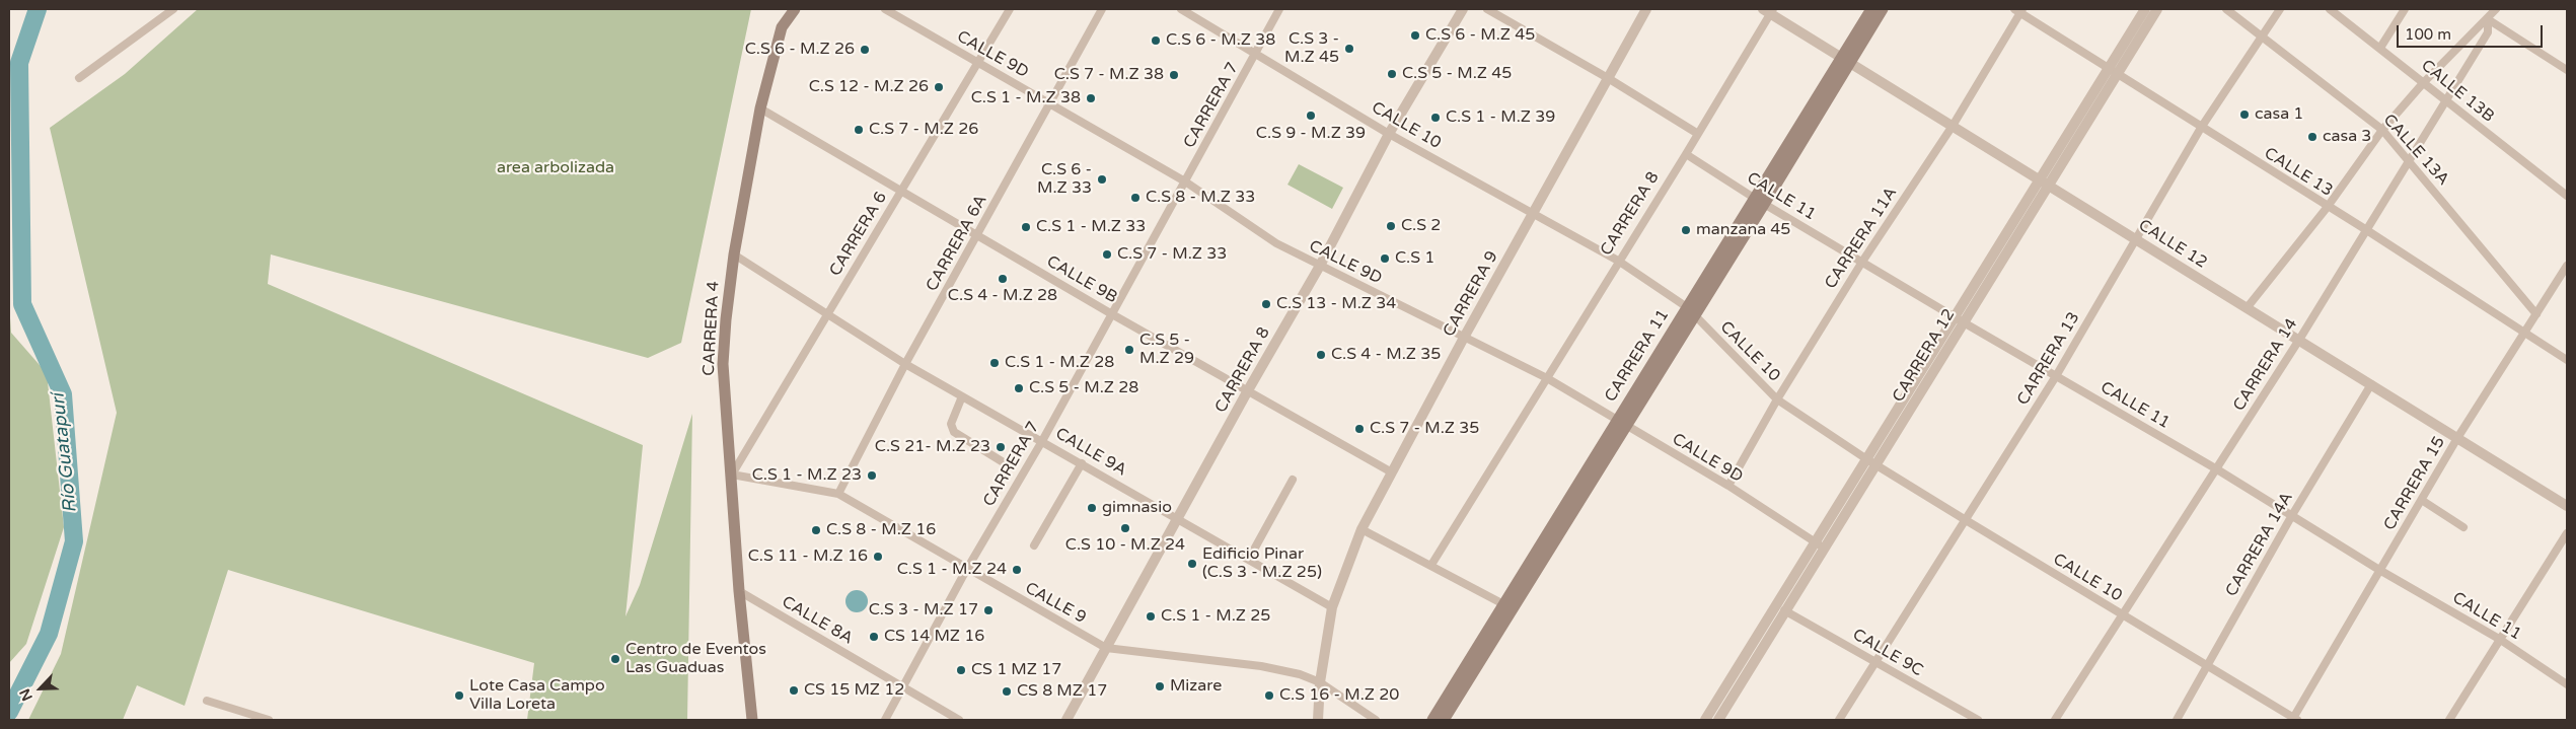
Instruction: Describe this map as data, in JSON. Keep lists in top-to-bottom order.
{
  "streets": {
    "main road": ["CARRERA 4", "CARRERA 11"],
    "street": [
      "CALLE 9D",
      "CALLE 13B",
      "CARRERA 7",
      "CALLE 10",
      "CALLE 13A",
      "CALLE 13",
      "CALLE 11",
      "CARRERA 8",
      "CARRERA 6",
      "CARRERA 11A",
      "CARRERA 6A",
      "CALLE 12",
      "CALLE 9B",
      "CARRERA 9",
      "CARRERA 12",
      "CARRERA 13",
      "CARRERA 14",
      "CALLE 9A",
      "CARRERA 15",
      "CARRERA 14A",
      "CALLE 9",
      "CALLE 8A",
      "CALLE 9C"
    ]
  },
  "crossings": [
    ["CALLE 9D", "CARRERA 7"],
    ["CALLE 9D", "CARRERA 8"],
    ["CALLE 9D", "CARRERA 6"],
    ["CALLE 9D", "CARRERA 11A"],
    ["CALLE 9D", "CARRERA 6A"],
    ["CALLE 9D", "CARRERA 9"],
    ["CALLE 9D", "CARRERA 11"],
    ["CALLE 9D", "CARRERA 12"],
    ["CALLE 13B", "CARRERA 14"],
    ["CARRERA 7", "CALLE 10"],
    ["CARRERA 7", "CALLE 9B"],
    ["CARRERA 7", "CALLE 9A"],
    ["CARRERA 7", "CALLE 9"],
    ["CARRERA 7", "CALLE 8A"],
    ["CALLE 10", "CARRERA 8"],
    ["CALLE 10", "CARRERA 11A"],
    ["CALLE 10", "CARRERA 9"],
    ["CALLE 10", "CARRERA 11"],
    ["CALLE 10", "CARRERA 12"],
    ["CALLE 10", "CARRERA 13"],
    ["CALLE 10", "CARRERA 14"],
    ["CALLE 10", "CARRERA 15"],
    ["CALLE 10", "CARRERA 14A"],
    ["CALLE 13A", "CARRERA 13"],
    ["CALLE 13A", "CARRERA 14"],
    ["CALLE 13A", "CARRERA 15"],
    ["CALLE 13", "CARRERA 11A"],
    ["CALLE 13", "CARRERA 12"],
    ["CALLE 13", "CARRERA 13"],
    ["CALLE 13", "CARRERA 14"],
    ["CALLE 13", "CARRERA 15"],
    ["CALLE 11", "CARRERA 8"],
    ["CALLE 11", "CARRERA 11A"],
    ["CALLE 11", "CARRERA 11"],
    ["CALLE 11", "CARRERA 12"],
    ["CALLE 11", "CARRERA 13"],
    ["CALLE 11", "CARRERA 14"],
    ["CALLE 11", "CARRERA 15"],
    ["CALLE 11", "CARRERA 14A"],
    ["CARRERA 8", "CALLE 12"],
    ["CARRERA 8", "CALLE 9B"],
    ["CARRERA 8", "CALLE 9A"],
    ["CARRERA 8", "CALLE 9"],
    ["CARRERA 6", "CALLE 9B"],
    ["CARRERA 6", "CARRERA 4"],
    ["CARRERA 6", "CALLE 9A"],
    ["CARRERA 6", "CALLE 9"],
    ["CARRERA 11A", "CALLE 12"],
    ["CARRERA 6A", "CALLE 9B"],
    ["CARRERA 6A", "CALLE 9A"],
    ["CARRERA 6A", "CALLE 9"],
    ["CALLE 12", "CARRERA 11"],
    ["CALLE 12", "CARRERA 12"],
    ["CALLE 12", "CARRERA 13"],
    ["CALLE 12", "CARRERA 14"],
    ["CALLE 12", "CARRERA 15"],
    ["CALLE 12", "CARRERA 14A"],
    ["CALLE 9B", "CARRERA 9"],
    ["CALLE 9B", "CARRERA 4"],
    ["CARRERA 9", "CALLE 9A"],
    ["CARRERA 9", "CALLE 9"],
    ["CARRERA 4", "CALLE 9A"],
    ["CARRERA 4", "CALLE 9"],
    ["CARRERA 4", "CALLE 8A"],
    ["CARRERA 12", "CALLE 9C"],
    ["CARRERA 13", "CALLE 9C"]
  ],
  "water": ["Río Guatapurí"],
  "parks": ["area arbolizada"],
  "places": [
    "C.S 6 - M.Z 45",
    "C.S 6 - M.Z 38",
    "C.S 3 - M.Z 45",
    "C.S 6 - M.Z 26",
    "C.S 5 - M.Z 45",
    "C.S 7 - M.Z 38",
    "C.S 12 - M.Z 26",
    "C.S 1 - M.Z 38",
    "casa 1",
    "C.S 9 - M.Z 39",
    "C.S 1 - M.Z 39",
    "C.S 7 - M.Z 26",
    "casa 3",
    "C.S 6 - M.Z 33",
    "C.S 8 - M.Z 33",
    "C.S 2",
    "C.S 1 - M.Z 33",
    "manzana 45",
    "C.S 7 - M.Z 33",
    "C.S 1",
    "C.S 4 - M.Z 28",
    "C.S 13 - M.Z 34",
    "C.S 5 - M.Z 29",
    "C.S 4 - M.Z 35",
    "C.S 1 - M.Z 28",
    "C.S 5 - M.Z 28",
    "C.S 7 - M.Z 35",
    "C.S 21- M.Z 23",
    "C.S 1 - M.Z 23",
    "gimnasio",
    "C.S 10 - M.Z 24",
    "C.S 8 - M.Z 16",
    "C.S 11 - M.Z 16",
    "Edificio Pinar (C.S 3 - M.Z 25)",
    "C.S 1 - M.Z 24",
    "C.S 3 - M.Z 17",
    "C.S 1 - M.Z 25",
    "CS 14 MZ 16",
    "Centro de Eventos Las Guaduas",
    "CS 1 MZ 17",
    "Mizare",
    "CS 15 MZ 12",
    "CS 8 MZ 17",
    "Lote Casa Campo Villa Loreta",
    "C.S 16 - M.Z 20"
  ],
  "scale_bar": "100 m",
  "north": "bottom left"
}
